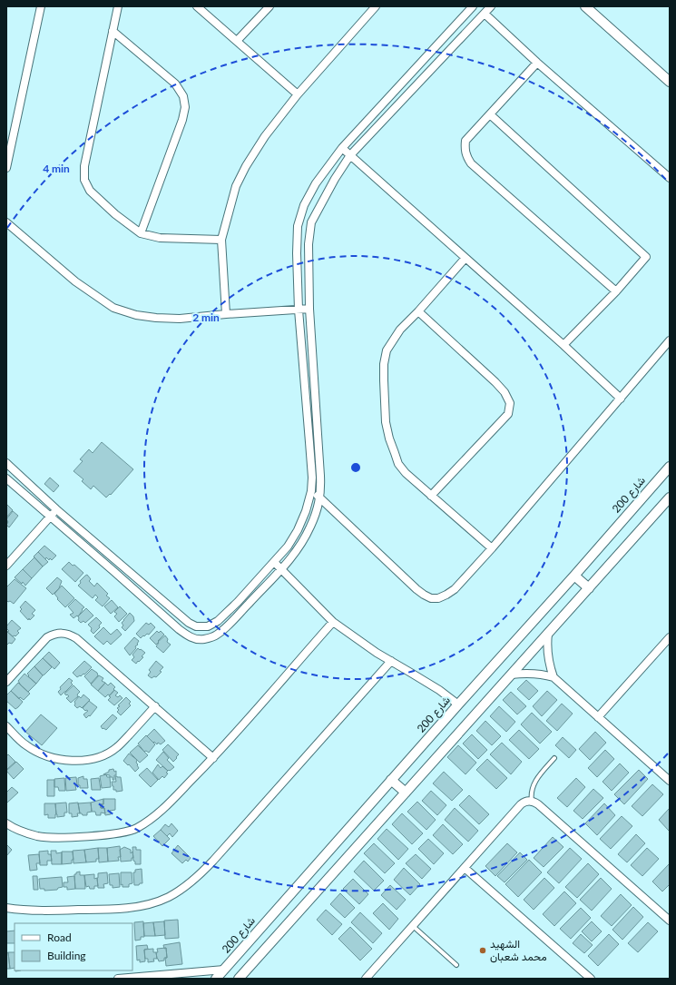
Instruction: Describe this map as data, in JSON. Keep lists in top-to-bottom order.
{
  "streets": {
    "street": ["شارع 200"]
  },
  "places": ["الشهيد محمد شعبان"],
  "legend": ["Road", "Building"],
  "rings": ["4 min", "2 min"]
}
